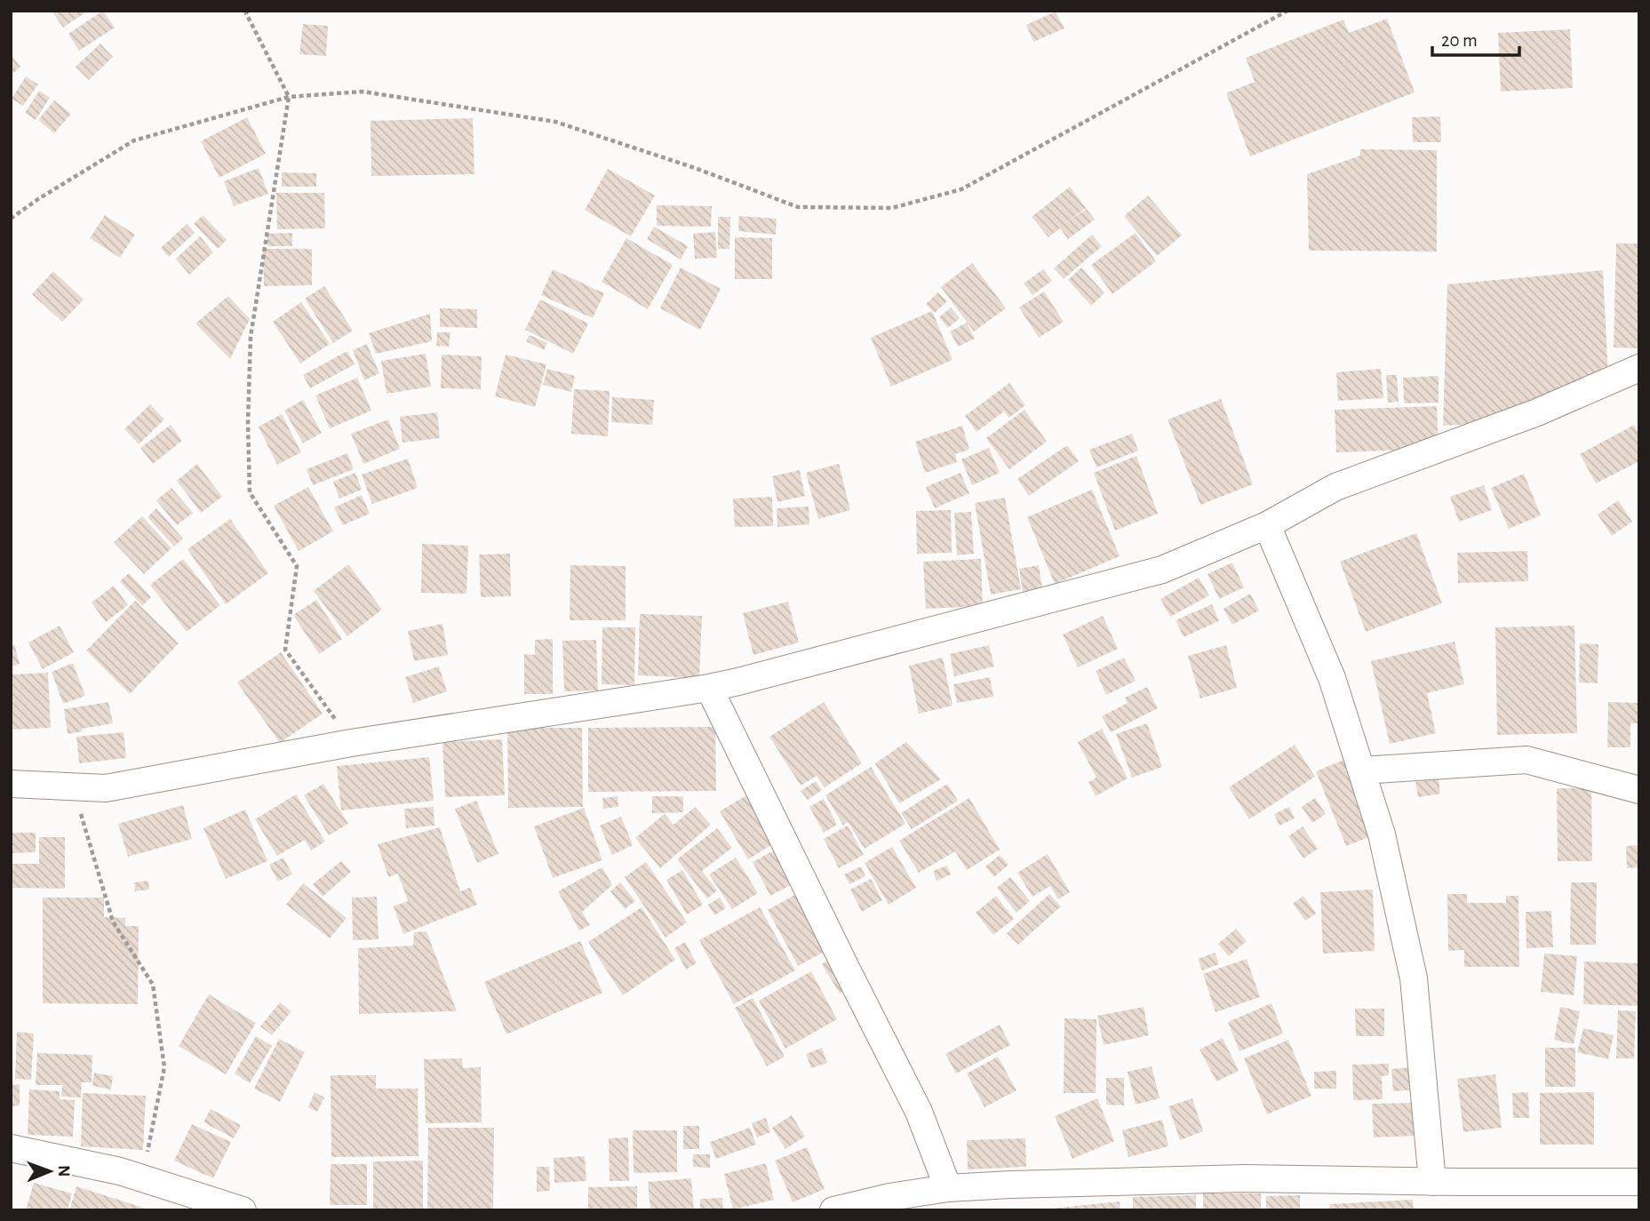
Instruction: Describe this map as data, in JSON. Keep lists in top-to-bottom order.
{
  "scale_bar": "20 m",
  "north": "right"
}
